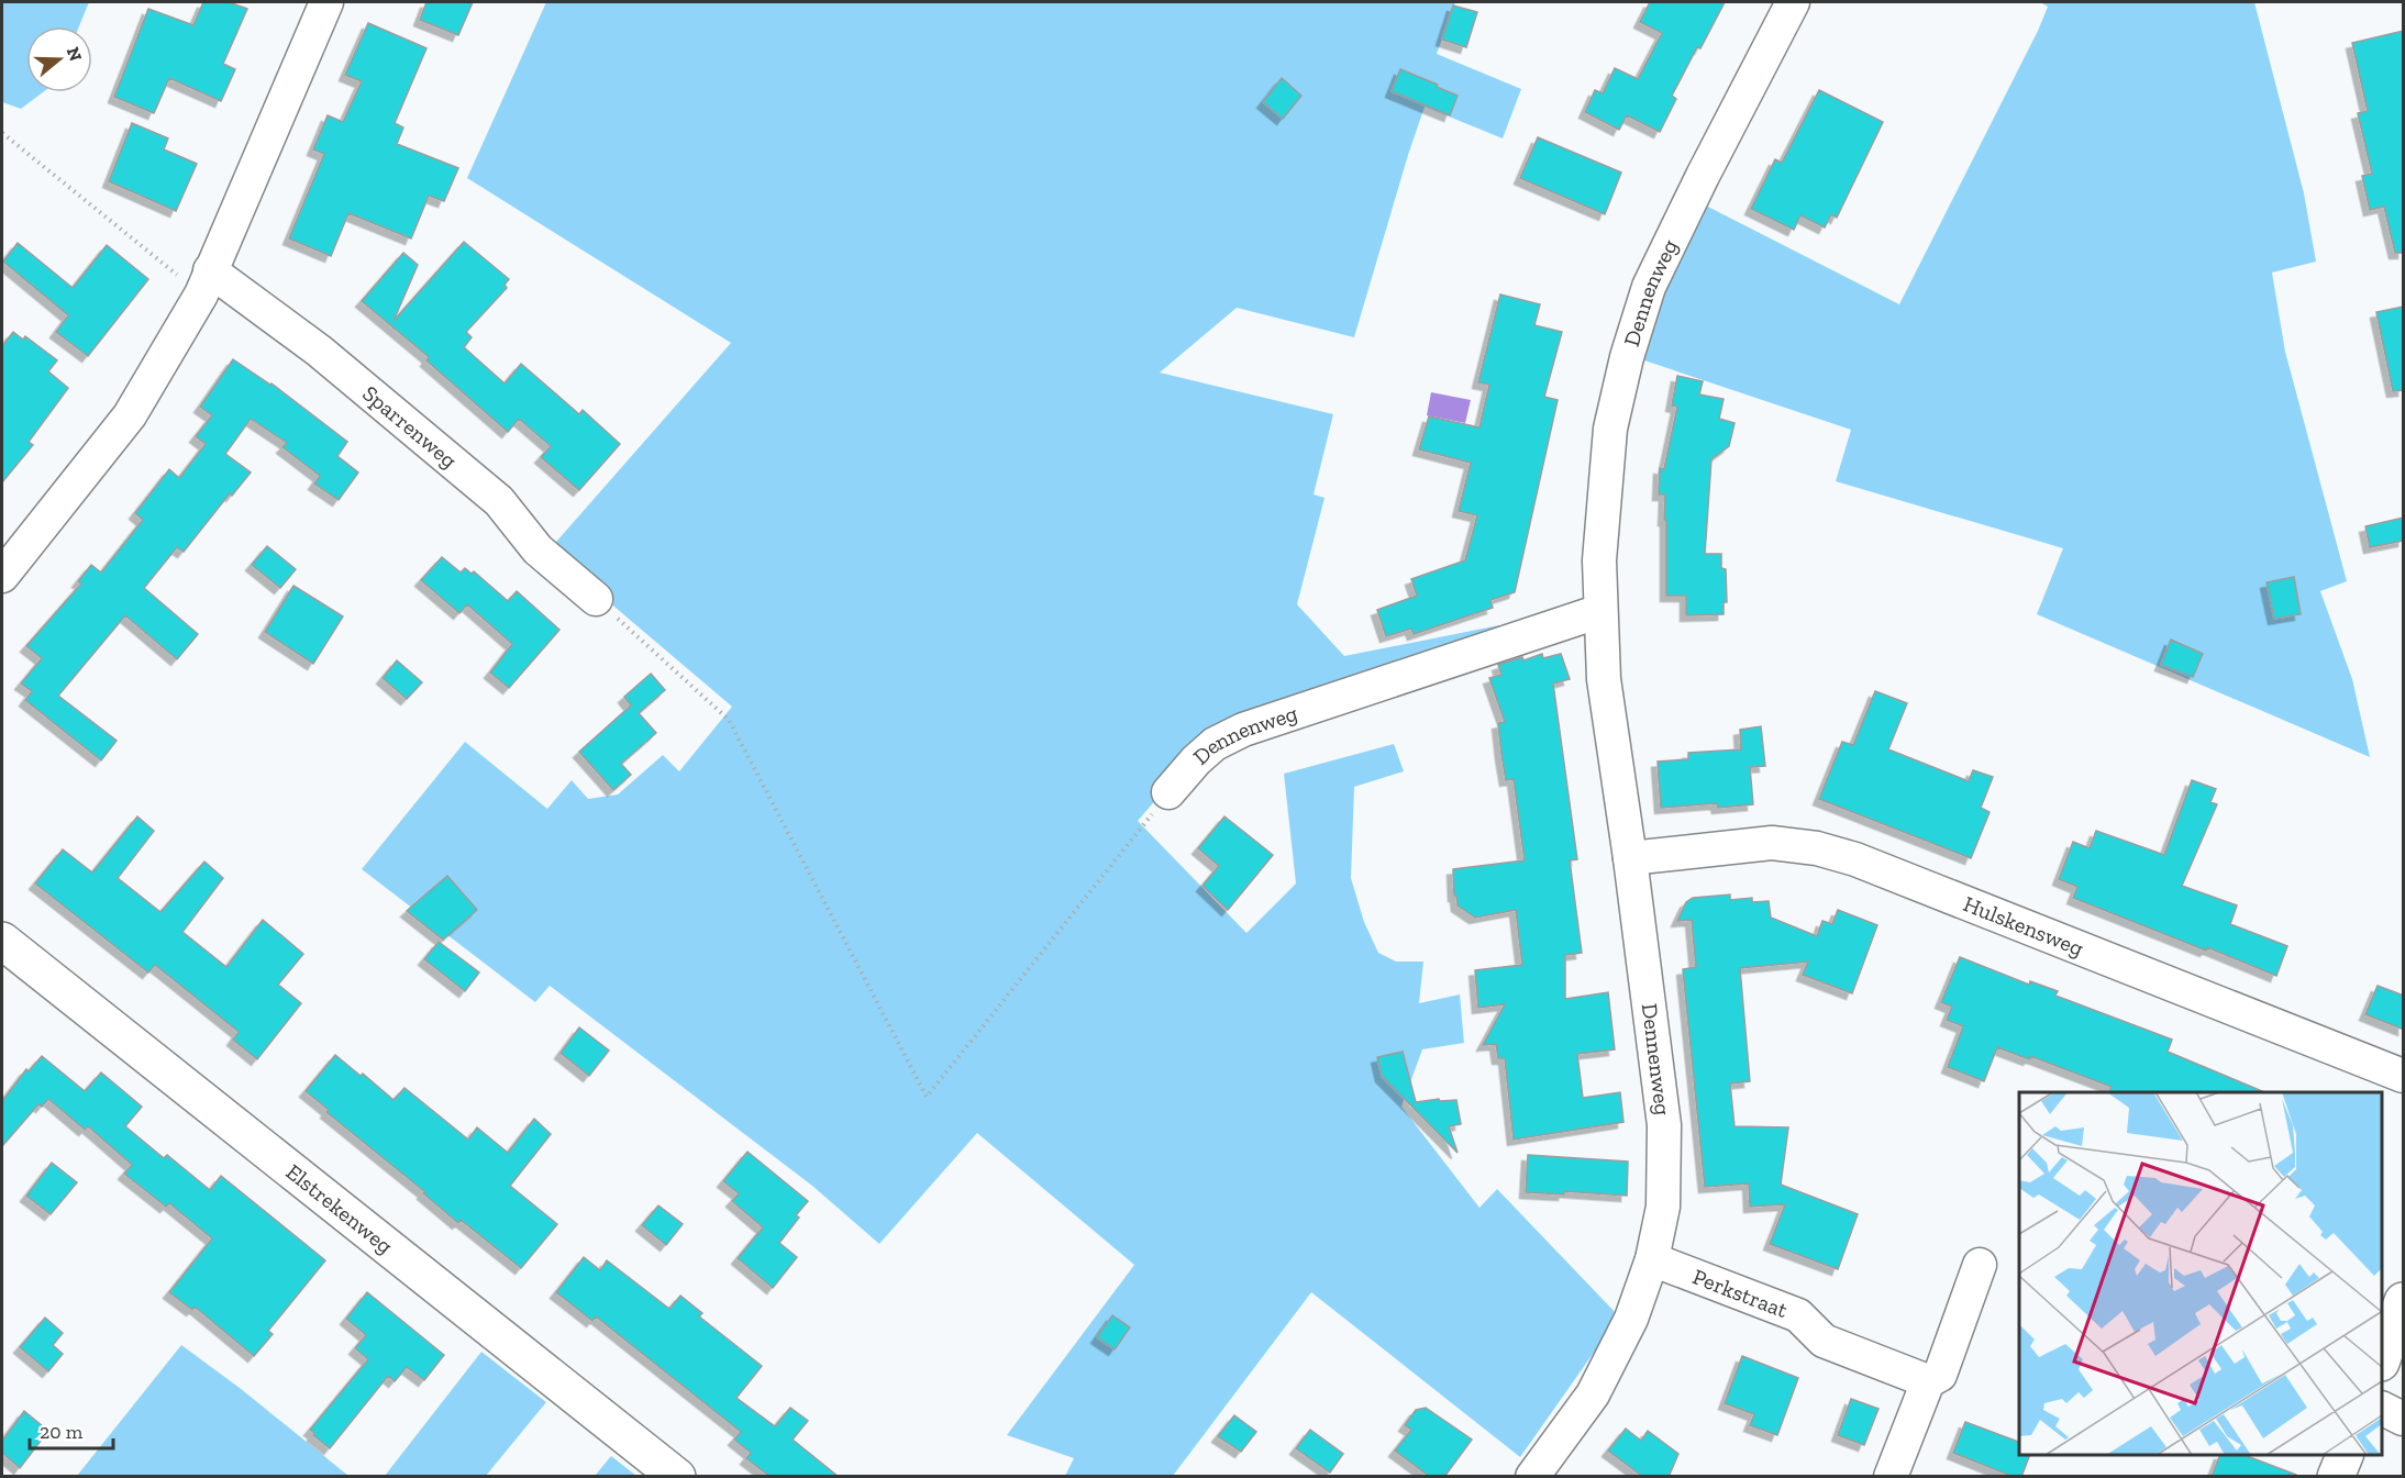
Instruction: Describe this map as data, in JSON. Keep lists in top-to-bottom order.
{
  "streets": {
    "street": [
      "Dennenweg",
      "Sparrenweg",
      "Hulskensweg",
      "Elstrekenweg",
      "Perkstraat"
    ]
  },
  "crossings": [
    ["Dennenweg", "Hulskensweg"],
    ["Dennenweg", "Perkstraat"]
  ],
  "scale_bar": "20 m",
  "north": "right"
}
